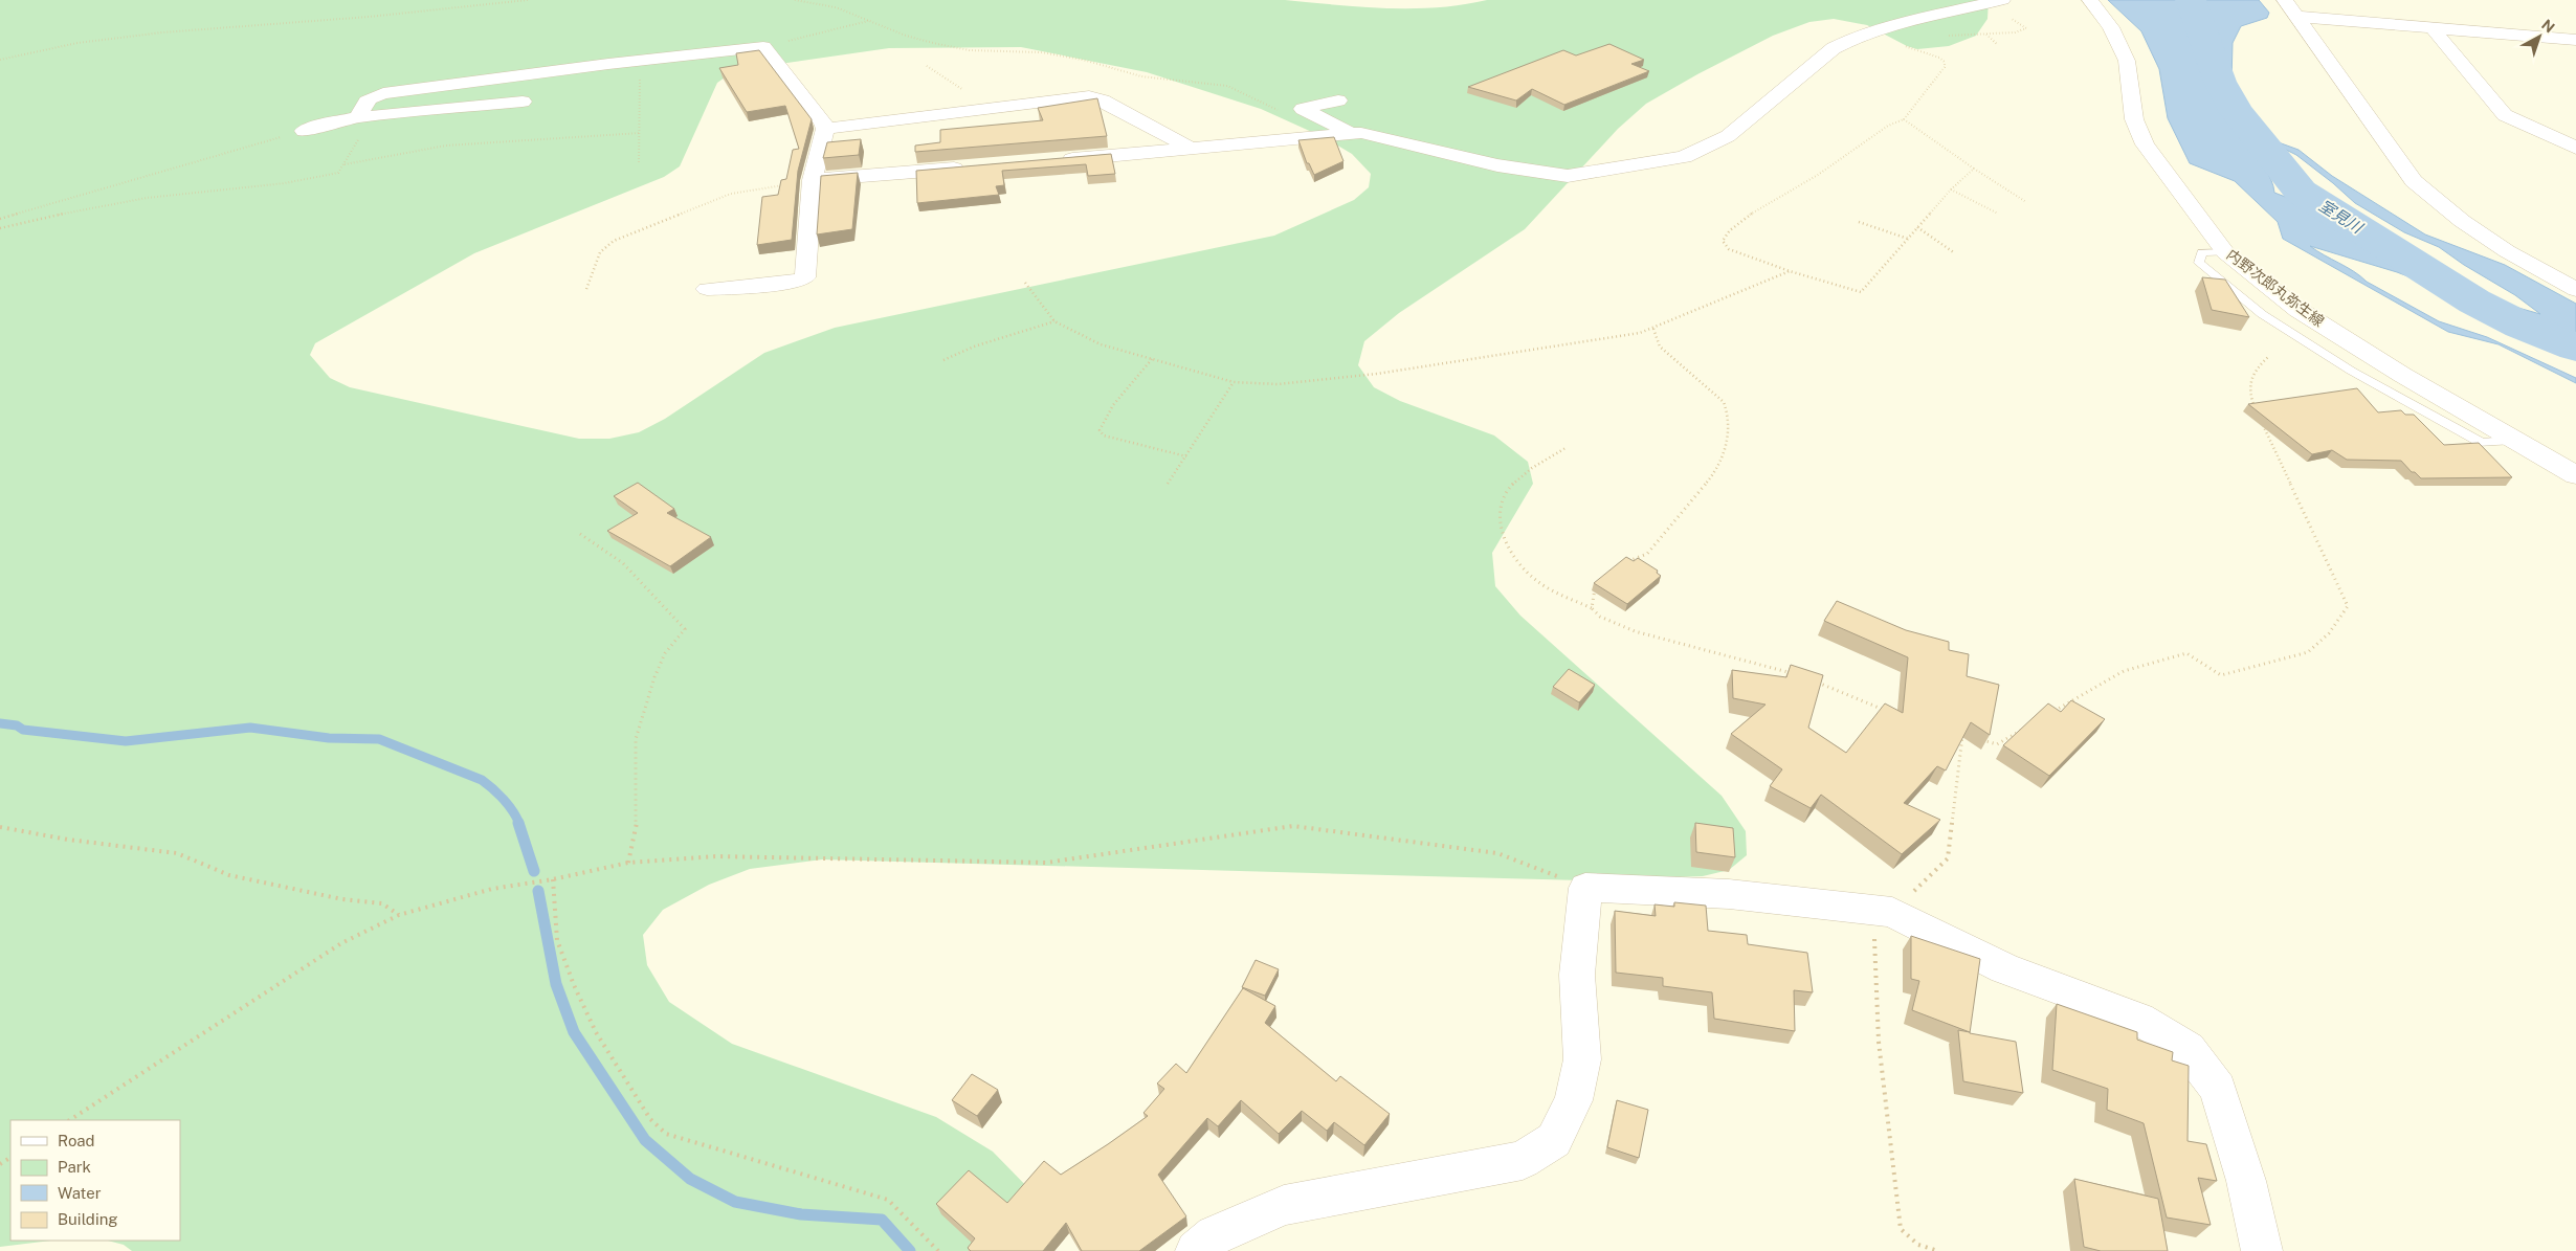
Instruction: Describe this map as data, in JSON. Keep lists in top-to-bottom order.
{
  "streets": {
    "street": ["内野次郎丸弥生線"]
  },
  "water": ["室見川"],
  "legend": [
    "Road",
    "Park",
    "Water",
    "Building"
  ],
  "north": "top right"
}
